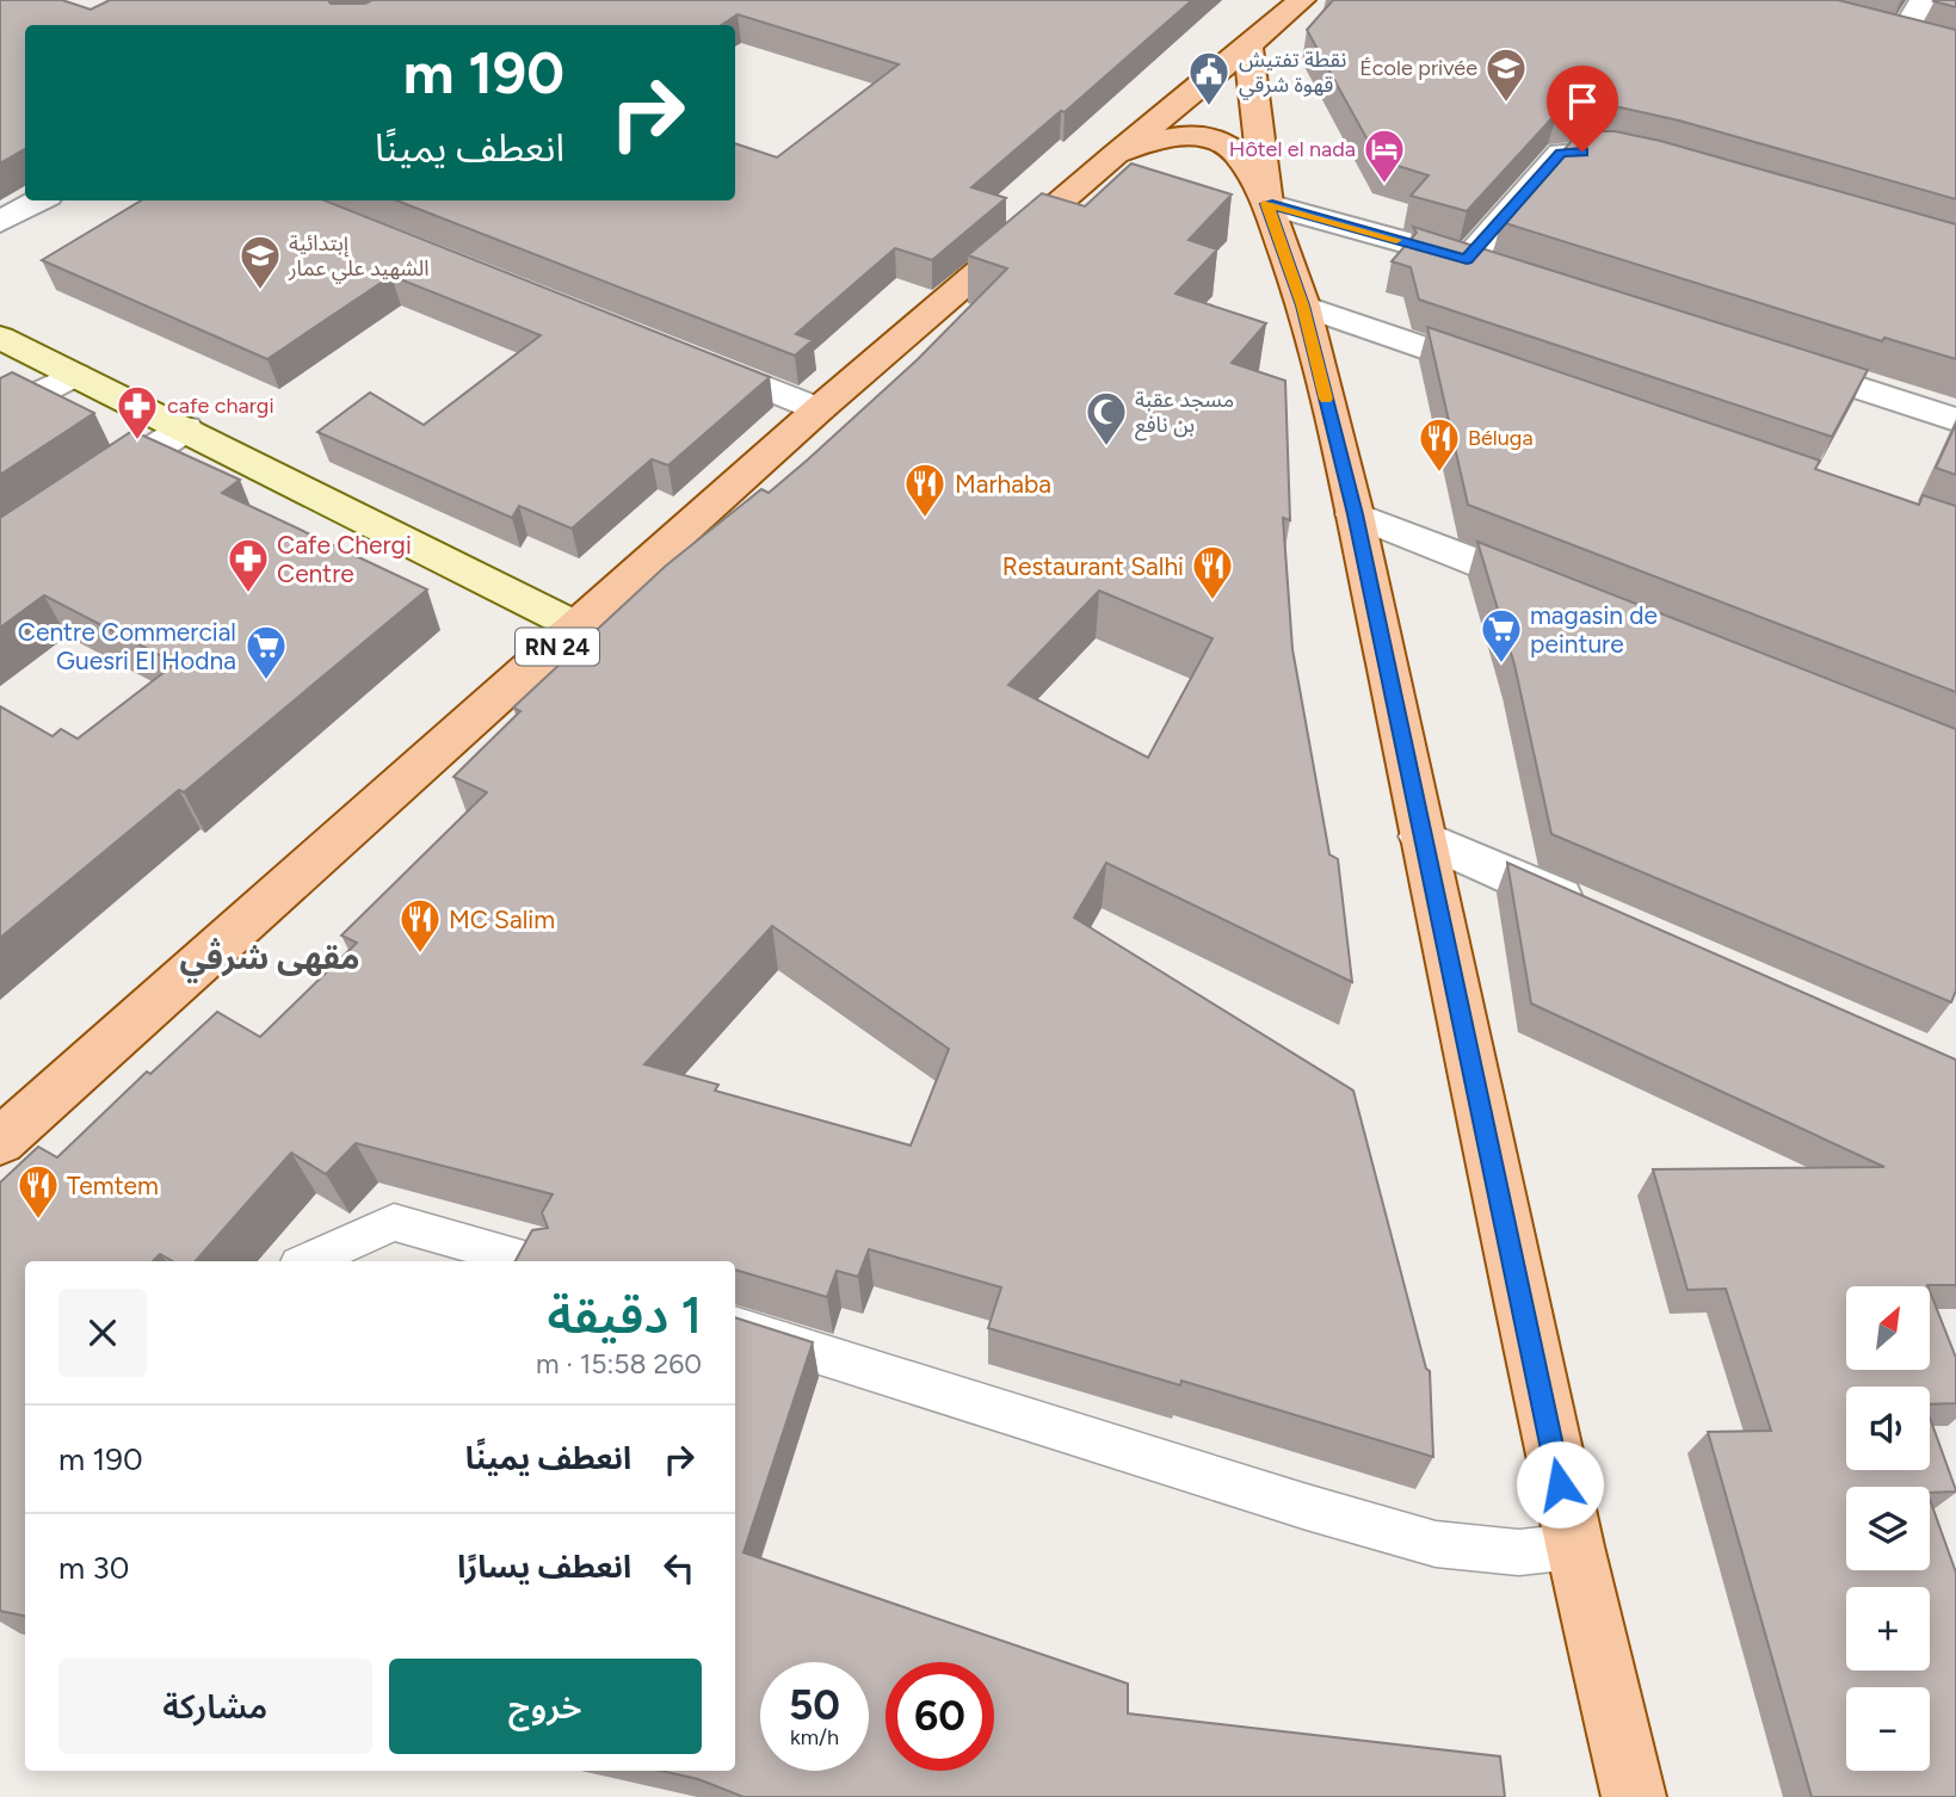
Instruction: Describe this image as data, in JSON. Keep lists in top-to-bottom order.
{
  "streets": {
    "main road": ["RN 24"]
  },
  "districts": ["مقهى شرڨي"],
  "places": {
    "school or university": ["École privée", "إبتدائية الشهيد علي عمار"],
    "public building": ["نقطة تفتيش قهوة شرقي"],
    "hotel": ["Hôtel el nada"],
    "pharmacy": ["cafe chargi", "Cafe Chergi Centre"],
    "mosque": ["مسجد عقبة بن نافع"],
    "restaurant": [
      "Béluga",
      "Marhaba",
      "Restaurant Salhi",
      "MC Salim",
      "Temtem"
    ],
    "supermarket": ["magasin de peinture", "Centre Commercial Guesri El Hodna"]
  },
  "north": "top right",
  "page": {
    "turn": ["190 m", "انعطف يمينًا"],
    "heading": ["1 دقيقة", "260 m · 15:58"],
    "map_buttons": ["+", "−"],
    "list": [
      {
        "name": "انعطف يمينًا",
        "value": "190 m"
      },
      {
        "name": "انعطف يسارًا",
        "value": "30 m"
      }
    ],
    "buttons": ["خروج", "مشاركة"],
    "speed": "50 km/h",
    "limit": "60"
  }
}
